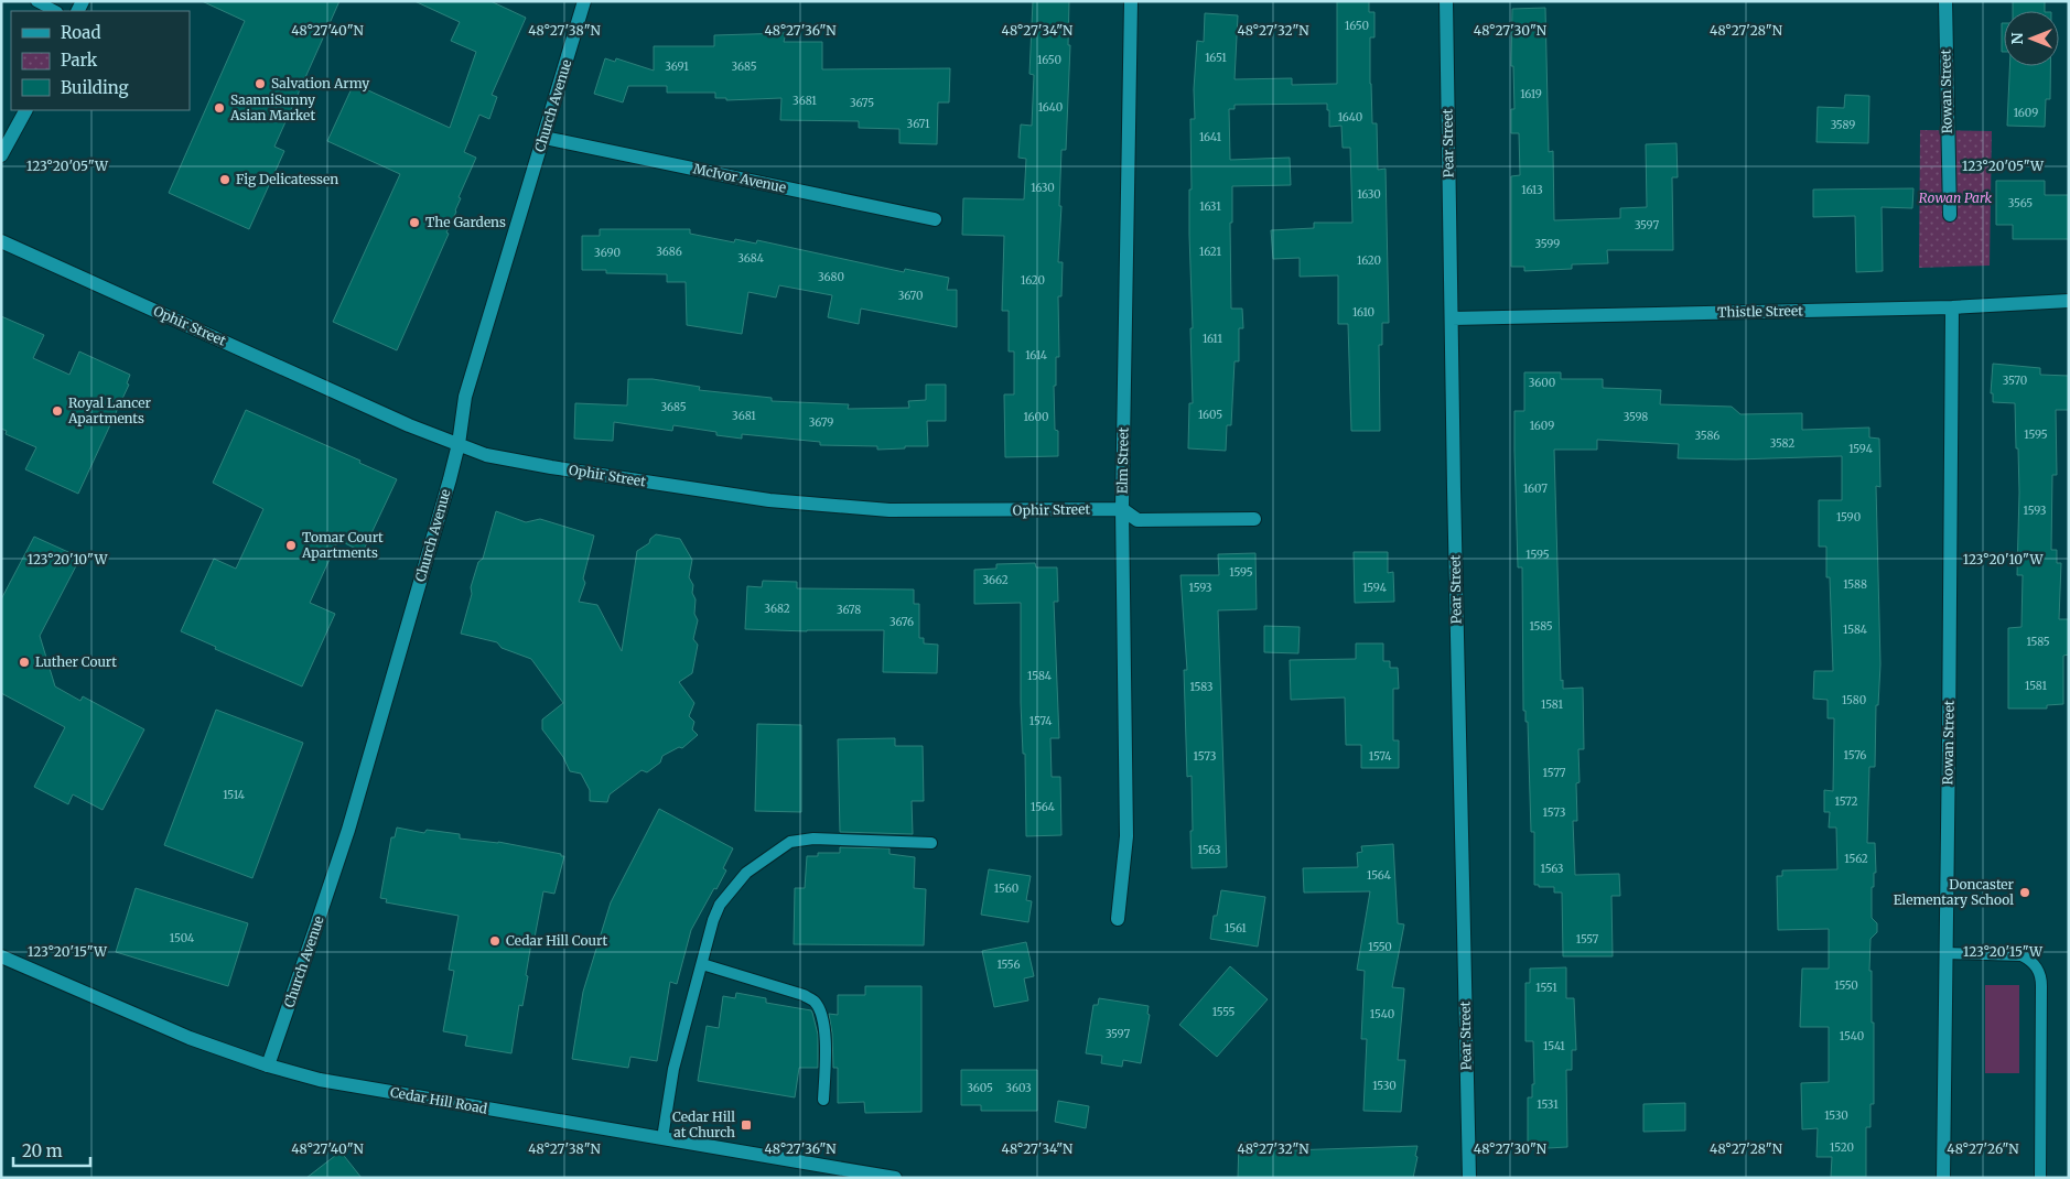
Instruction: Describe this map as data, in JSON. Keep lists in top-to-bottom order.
{
  "streets": {
    "street": [
      "Rowan Street",
      "Church Avenue",
      "Pear Street",
      "McIvor Avenue",
      "Thistle Street",
      "Ophir Street",
      "Elm Street",
      "Cedar Hill Road"
    ]
  },
  "crossings": [
    ["Rowan Street", "Thistle Street"],
    ["Church Avenue", "McIvor Avenue"],
    ["Church Avenue", "Ophir Street"],
    ["Church Avenue", "Cedar Hill Road"],
    ["Pear Street", "Thistle Street"],
    ["Ophir Street", "Elm Street"]
  ],
  "parks": ["Rowan Park"],
  "places": {
    "other": [
      "Salvation Army",
      "SaanniSunny Asian Market",
      "Fig Delicatessen",
      "The Gardens",
      "Royal Lancer Apartments",
      "Tomar Court Apartments",
      "Luther Court",
      "Doncaster Elementary School",
      "Cedar Hill Court"
    ],
    "transit": ["Cedar Hill at Church"]
  },
  "house_numbers": [
    "1650",
    "1651",
    "1650",
    "3691",
    "3685",
    "1619",
    "3681",
    "3675",
    "1640",
    "1609",
    "1640",
    "3671",
    "3589",
    "1641",
    "1630",
    "1613",
    "1630",
    "3565",
    "1631",
    "3597",
    "3599",
    "3686",
    "1621",
    "3690",
    "3684",
    "1620",
    "3680",
    "1620",
    "3670",
    "1610",
    "1611",
    "1614",
    "3570",
    "3600",
    "3685",
    "1605",
    "3681",
    "1600",
    "3598",
    "3679",
    "1609",
    "1595",
    "3586",
    "3582",
    "1594",
    "1607",
    "1593",
    "1590",
    "1595",
    "1595",
    "3662",
    "1588",
    "1593",
    "1594",
    "3682",
    "3678",
    "3676",
    "1585",
    "1584",
    "1585",
    "1584",
    "1581",
    "1583",
    "1580",
    "1581",
    "1574",
    "1576",
    "1573",
    "1574",
    "1577",
    "1514",
    "1572",
    "1564",
    "1573",
    "1563",
    "1562",
    "1563",
    "1564",
    "1560",
    "1561",
    "1504",
    "1557",
    "1550",
    "1556",
    "1550",
    "1551",
    "1555",
    "1540",
    "3597",
    "1540",
    "1541",
    "1530",
    "3605",
    "3603",
    "1531",
    "1530",
    "1520"
  ],
  "legend": ["Road", "Park", "Building"],
  "scale_bar": "20 m",
  "north": "left",
  "coordinates": [
    "48°27'40\"N",
    "48°27'38\"N",
    "48°27'36\"N",
    "48°27'34\"N",
    "48°27'32\"N",
    "48°27'30\"N",
    "48°27'28\"N",
    "123°20'05\"W",
    "123°20'10\"W",
    "123°20'15\"W",
    "48°27'26\"N"
  ]
}
